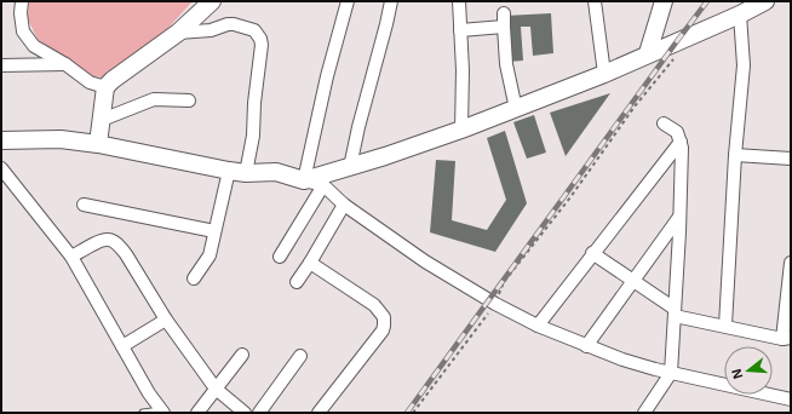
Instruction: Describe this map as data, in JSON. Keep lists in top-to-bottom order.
{
  "north": "left"
}
